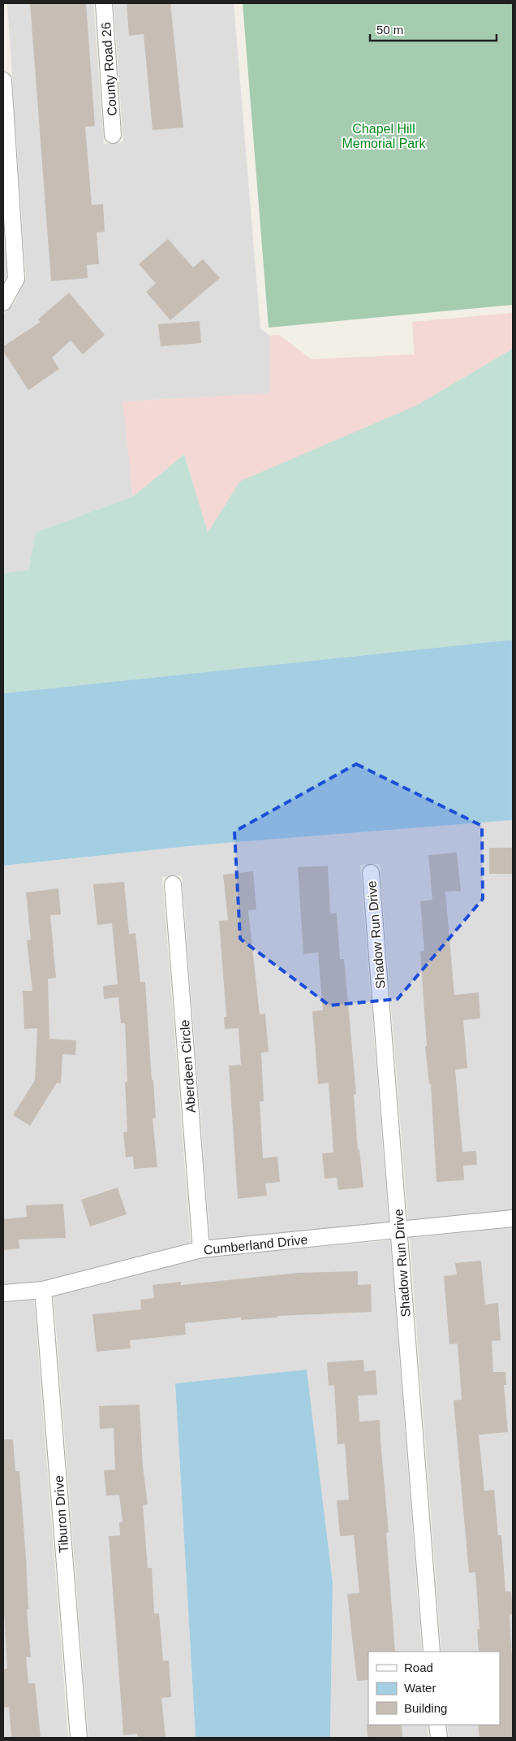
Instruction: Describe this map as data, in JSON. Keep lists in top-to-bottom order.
{
  "streets": {
    "street": [
      "County Road 26",
      "Shadow Run Drive",
      "Aberdeen Circle",
      "Cumberland Drive",
      "Tiburon Drive"
    ]
  },
  "crossings": [
    ["Shadow Run Drive", "Cumberland Drive"],
    ["Aberdeen Circle", "Cumberland Drive"],
    ["Cumberland Drive", "Tiburon Drive"]
  ],
  "parks": ["Chapel Hill Memorial Park"],
  "legend": ["Road", "Water", "Building"],
  "scale_bar": "50 m"
}
